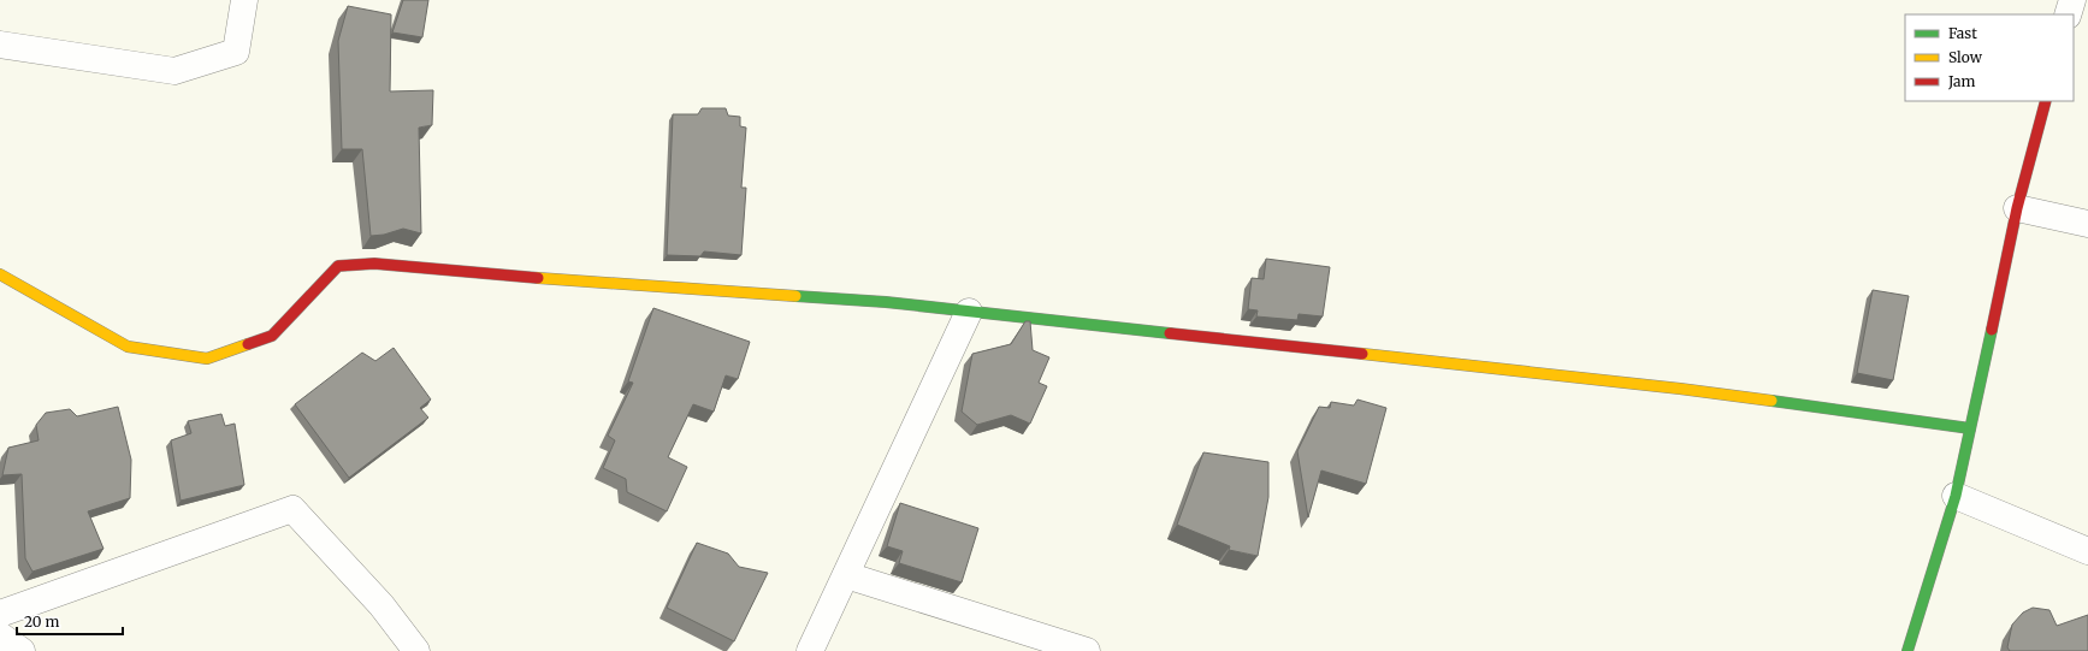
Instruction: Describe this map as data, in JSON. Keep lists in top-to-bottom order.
{
  "legend": ["Fast", "Slow", "Jam"],
  "scale_bar": "20 m"
}
